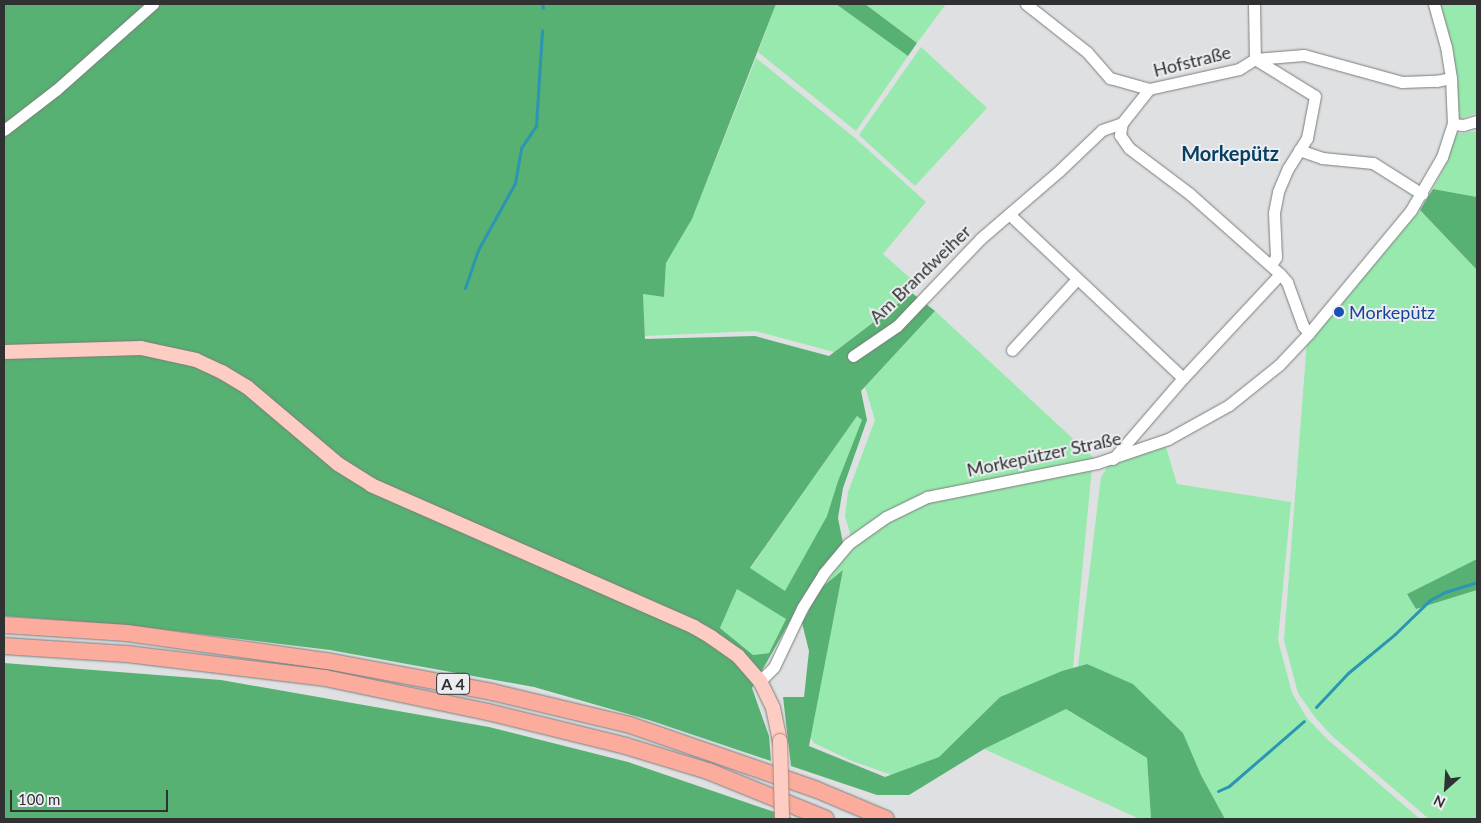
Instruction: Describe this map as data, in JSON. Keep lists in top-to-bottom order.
{
  "streets": {
    "highway": ["A 4"],
    "street": ["Hofstraße", "Am Brandweiher", "Morkepützer Straße"]
  },
  "crossings": [
    ["Hofstraße", "Am Brandweiher"],
    ["Hofstraße", "Morkepützer Straße"]
  ],
  "districts": ["Morkepütz"],
  "places": ["Morkepütz"],
  "scale_bar": "100 m",
  "north": "bottom left"
}
